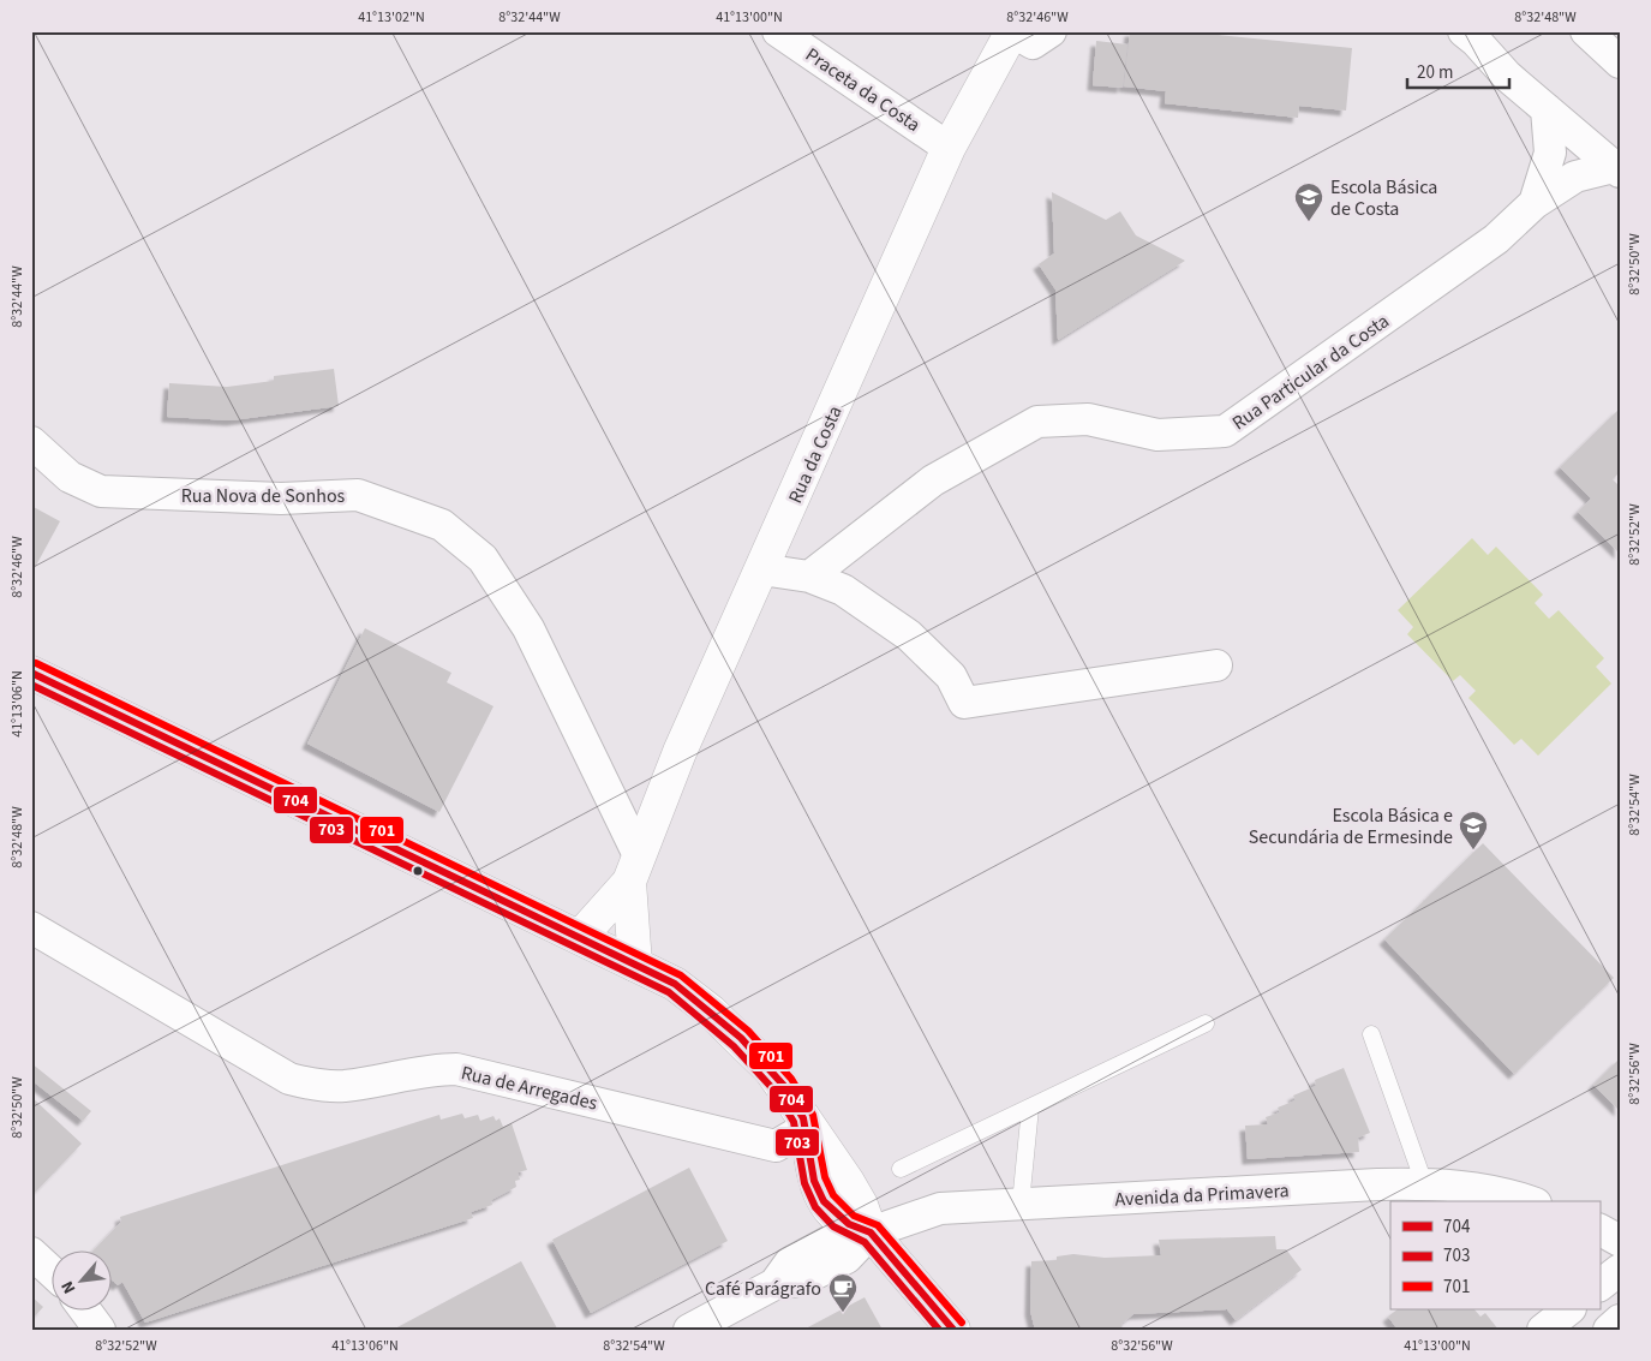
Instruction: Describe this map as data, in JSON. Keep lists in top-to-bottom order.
{
  "streets": {
    "main road": ["Rua da Costa"],
    "street": [
      "Praceta da Costa",
      "Rua Particular da Costa",
      "Rua Nova de Sonhos",
      "Rua de Arregades",
      "Avenida da Primavera"
    ]
  },
  "crossings": [
    ["Praceta da Costa", "Rua da Costa"],
    ["Rua da Costa", "Rua Nova de Sonhos"]
  ],
  "places": {
    "school or university": ["Escola Básica de Costa", "Escola Básica e Secundária de Ermesinde"],
    "cafe": ["Café Parágrafo"]
  },
  "lines": ["transit line 701", "transit line 704", "transit line 703"],
  "legend": ["704", "703", "701"],
  "scale_bar": "20 m",
  "north": "bottom left",
  "coordinates": [
    "41°13'02\"N",
    "8°32'44\"W",
    "41°13'00\"N",
    "8°32'46\"W",
    "8°32'48\"W",
    "8°32'50\"W",
    "8°32'52\"W",
    "41°13'06\"N",
    "8°32'54\"W",
    "8°32'56\"W"
  ]
}
